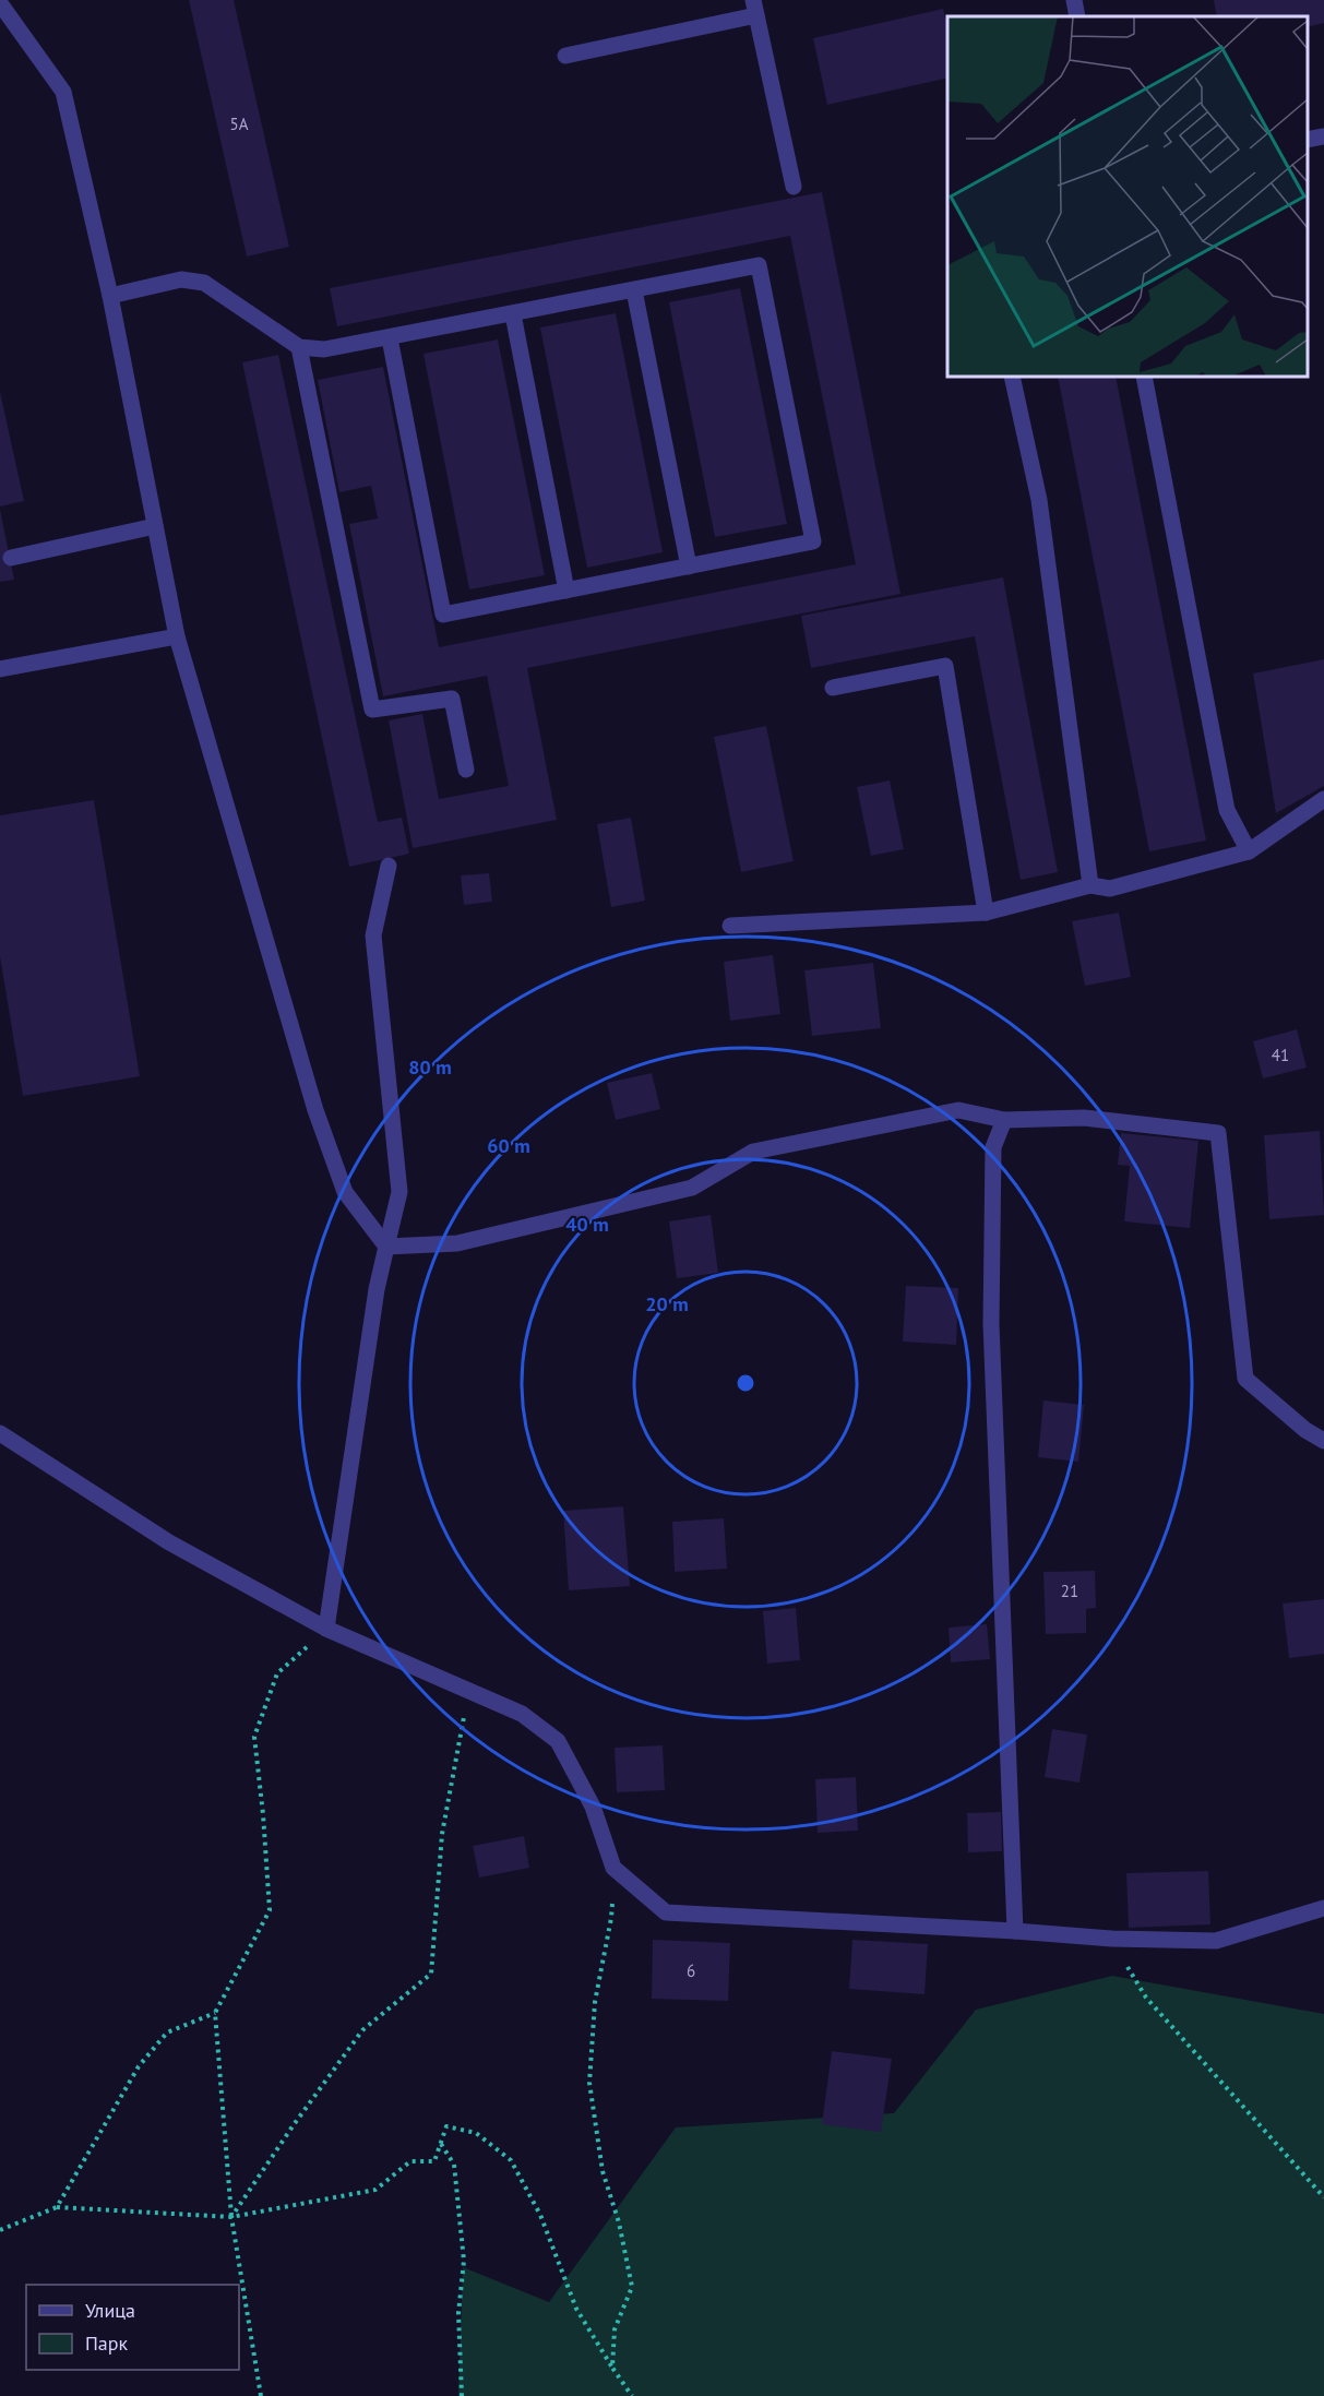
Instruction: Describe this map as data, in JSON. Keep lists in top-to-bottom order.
{
  "house_numbers": [
    "5А",
    "41",
    "21",
    "6"
  ],
  "legend": ["Улица", "Парк"],
  "rings": [
    "80 m",
    "60 m",
    "40 m",
    "20 m"
  ]
}
